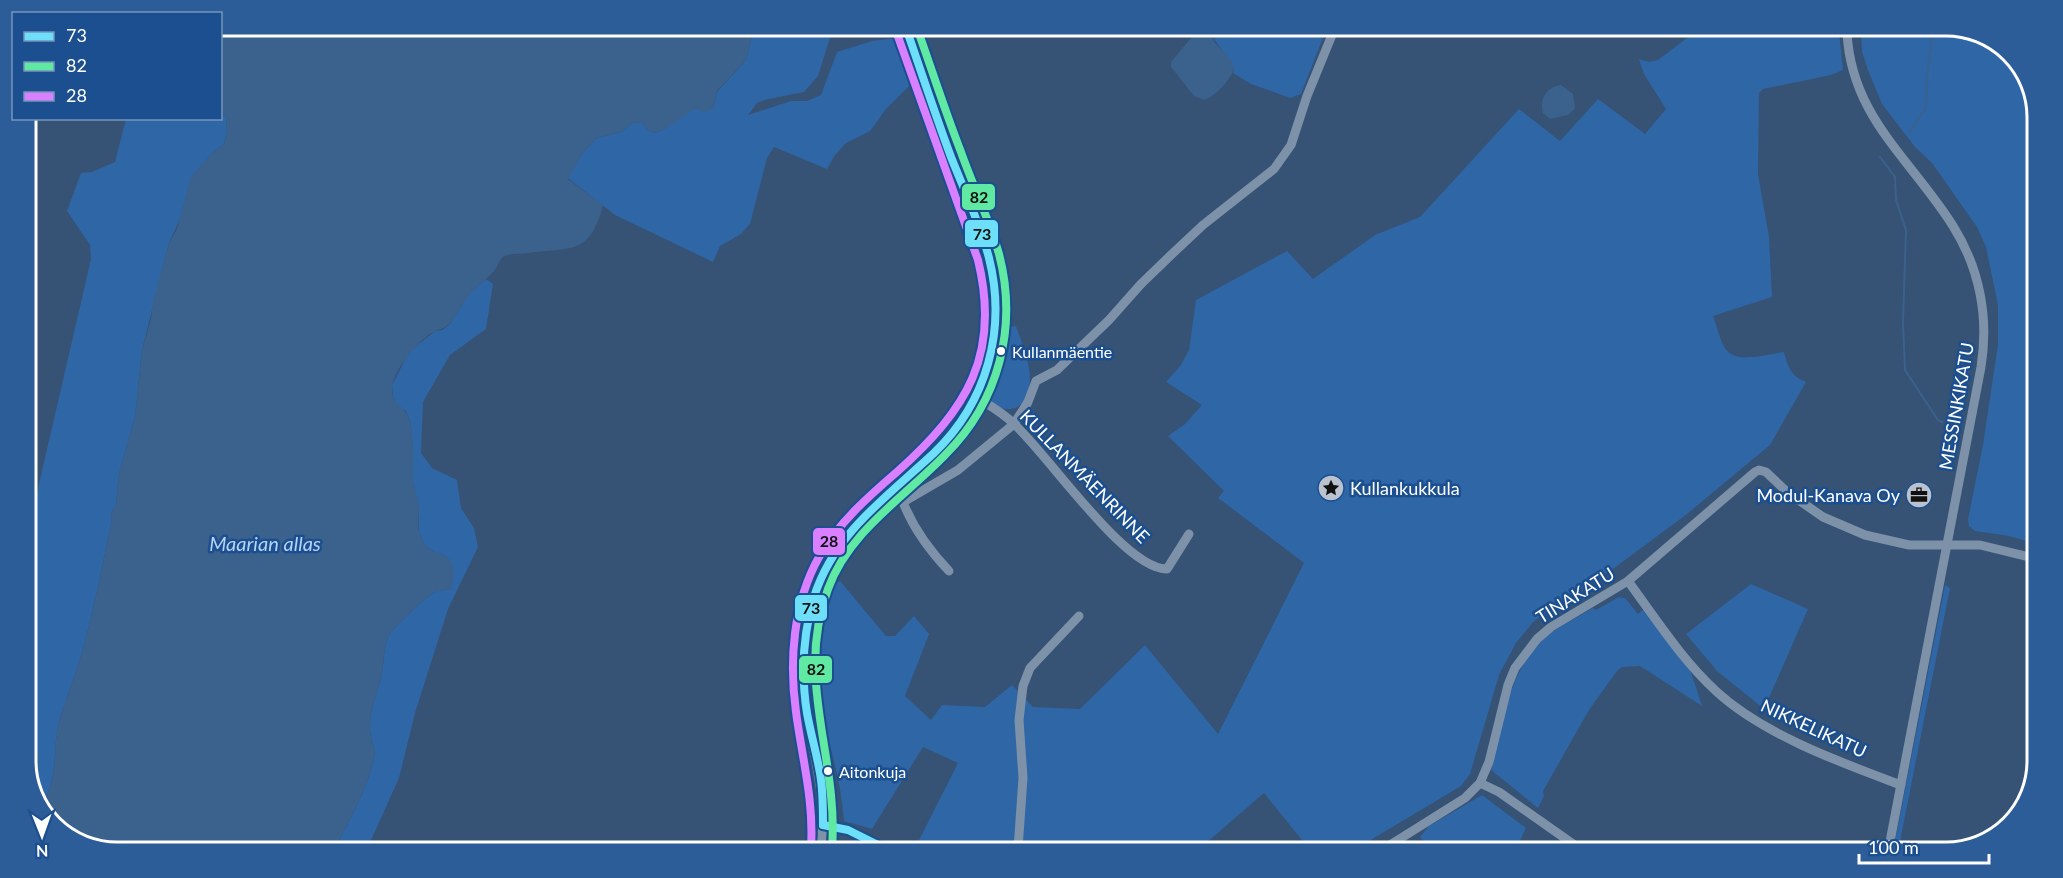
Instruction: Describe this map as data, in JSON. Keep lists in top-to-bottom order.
{
  "streets": {
    "street": [
      "MESSINKIKATU",
      "KULLANMÄENRINNE",
      "TINAKATU",
      "NIKKELIKATU"
    ]
  },
  "crossings": [
    ["MESSINKIKATU", "TINAKATU"],
    ["MESSINKIKATU", "NIKKELIKATU"],
    ["TINAKATU", "NIKKELIKATU"]
  ],
  "water": ["Maarian allas"],
  "places": {
    "other": ["Kullanmäentie", "Aitonkuja"],
    "place": ["Kullankukkula"],
    "office": ["Modul-Kanava Oy"]
  },
  "lines": ["transit line 73", "transit line 82", "transit line 28"],
  "legend": ["73", "82", "28"],
  "scale_bar": "100 m",
  "north": "bottom"
}
